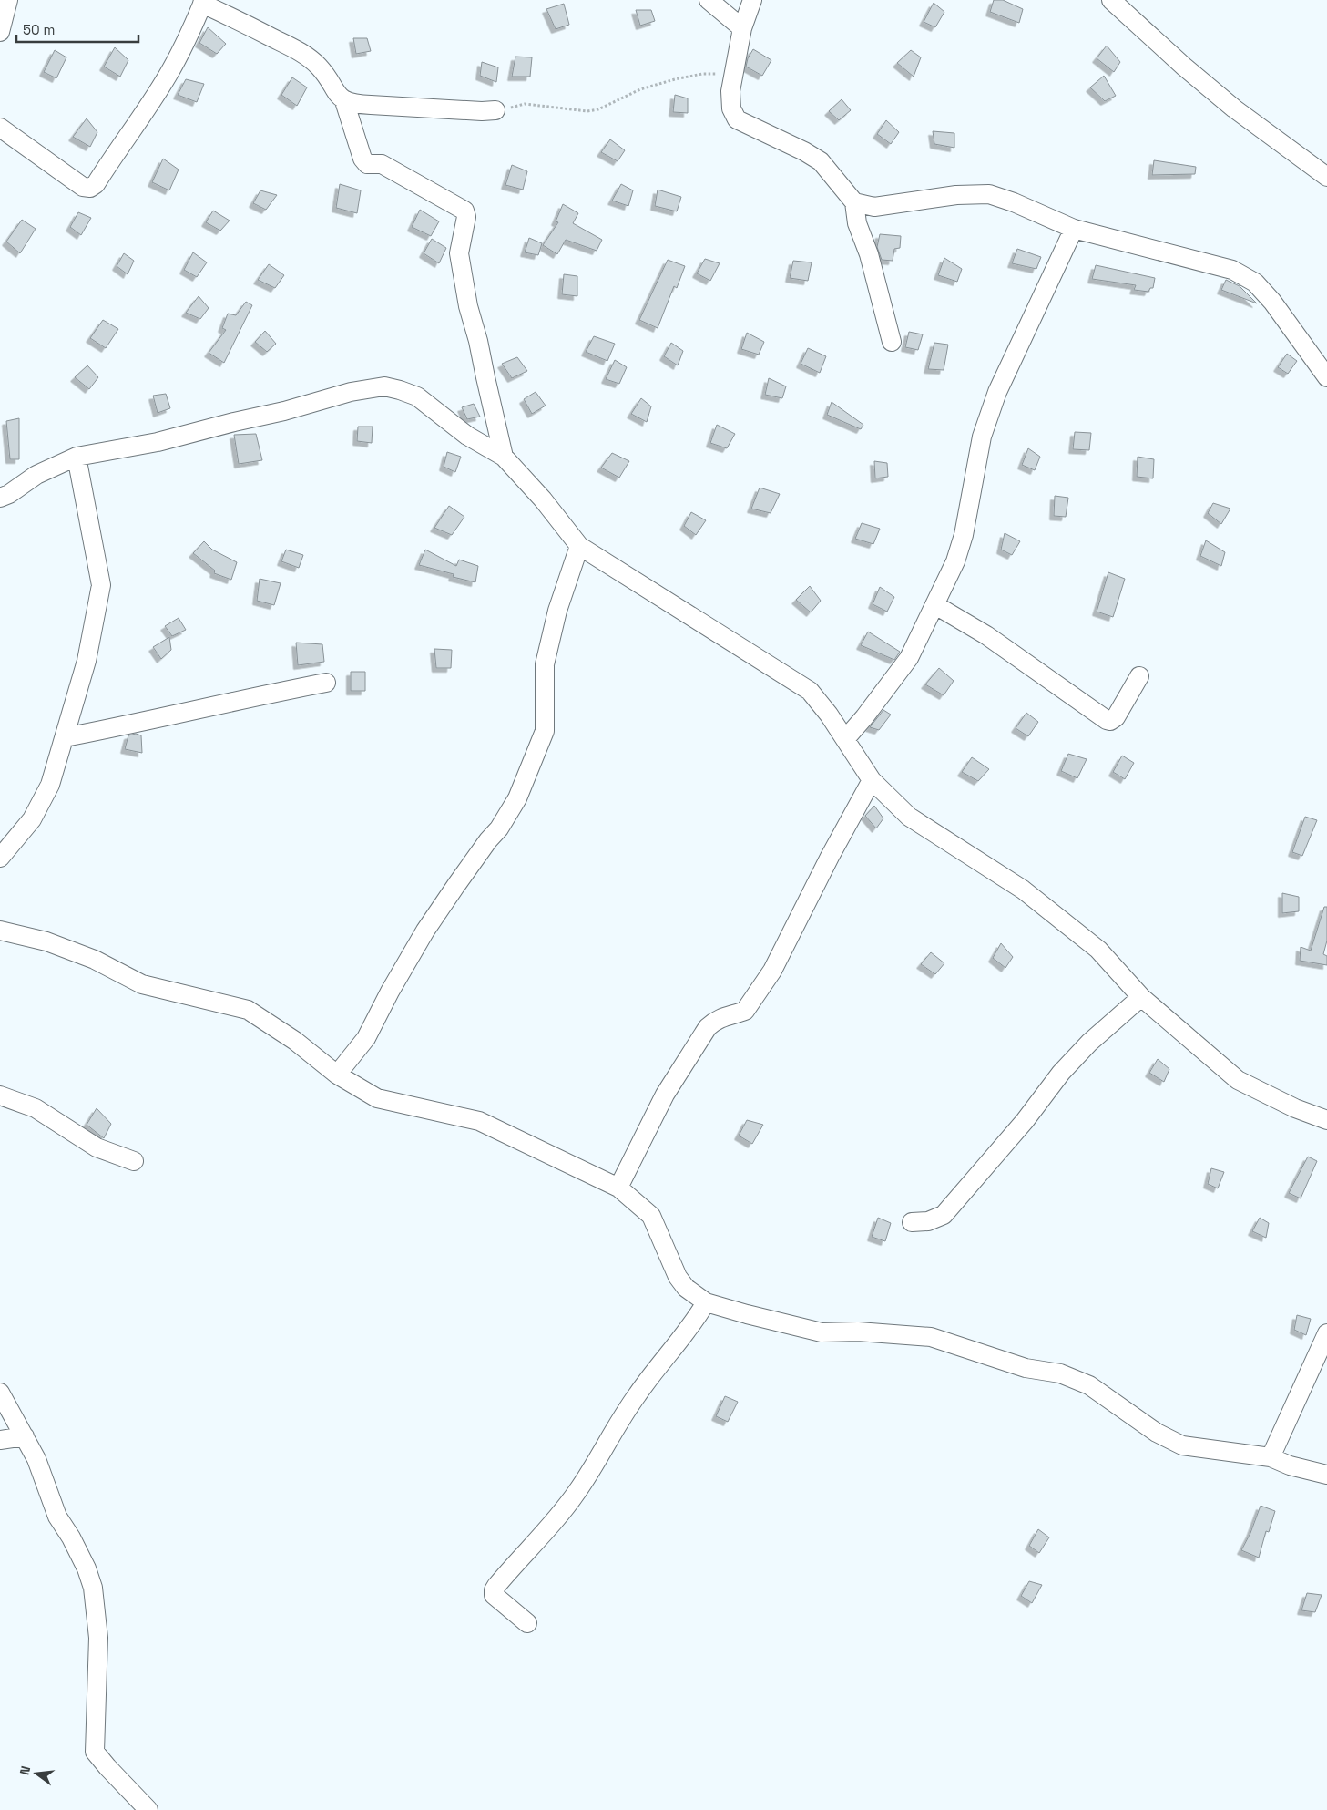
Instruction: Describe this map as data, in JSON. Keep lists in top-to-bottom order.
{
  "scale_bar": "50 m",
  "north": "left"
}
